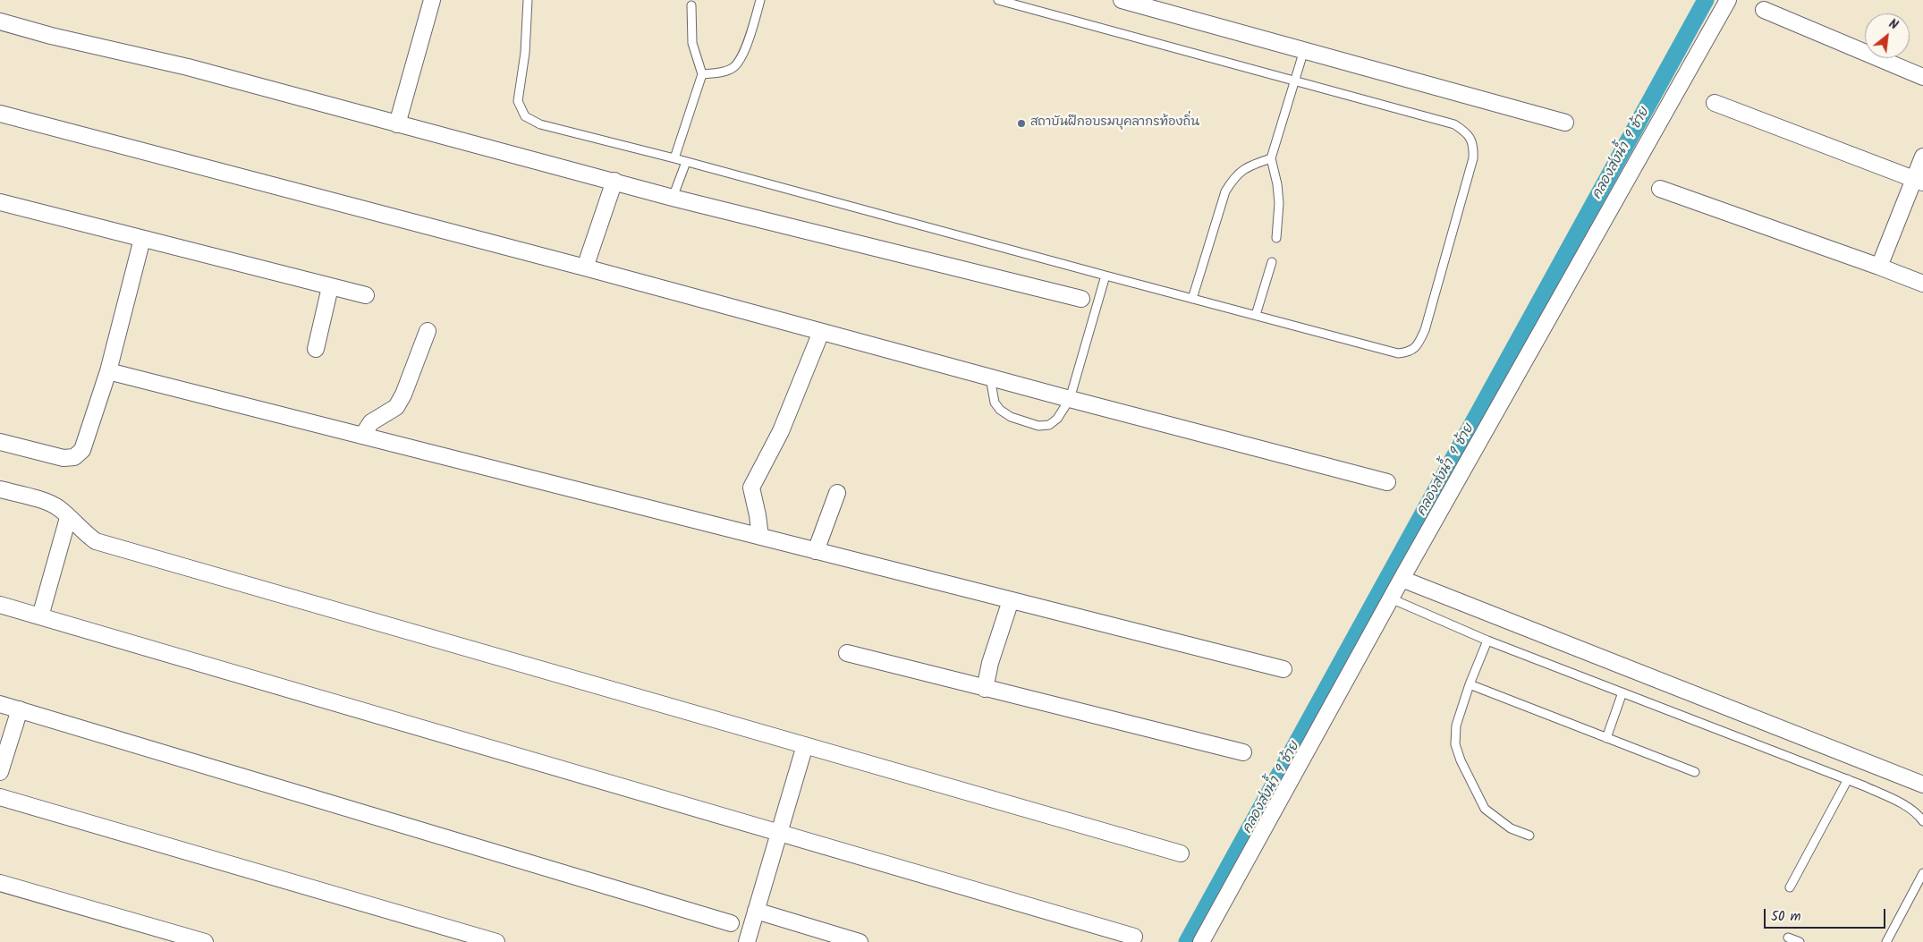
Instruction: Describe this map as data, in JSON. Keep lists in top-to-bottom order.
{
  "water": ["คลองส่งน้ำ 9 ซ้าย"],
  "places": ["สถาบันฝึกอบรมบุคลากรท้องถิ่น"],
  "scale_bar": "50 m",
  "north": "top right"
}
